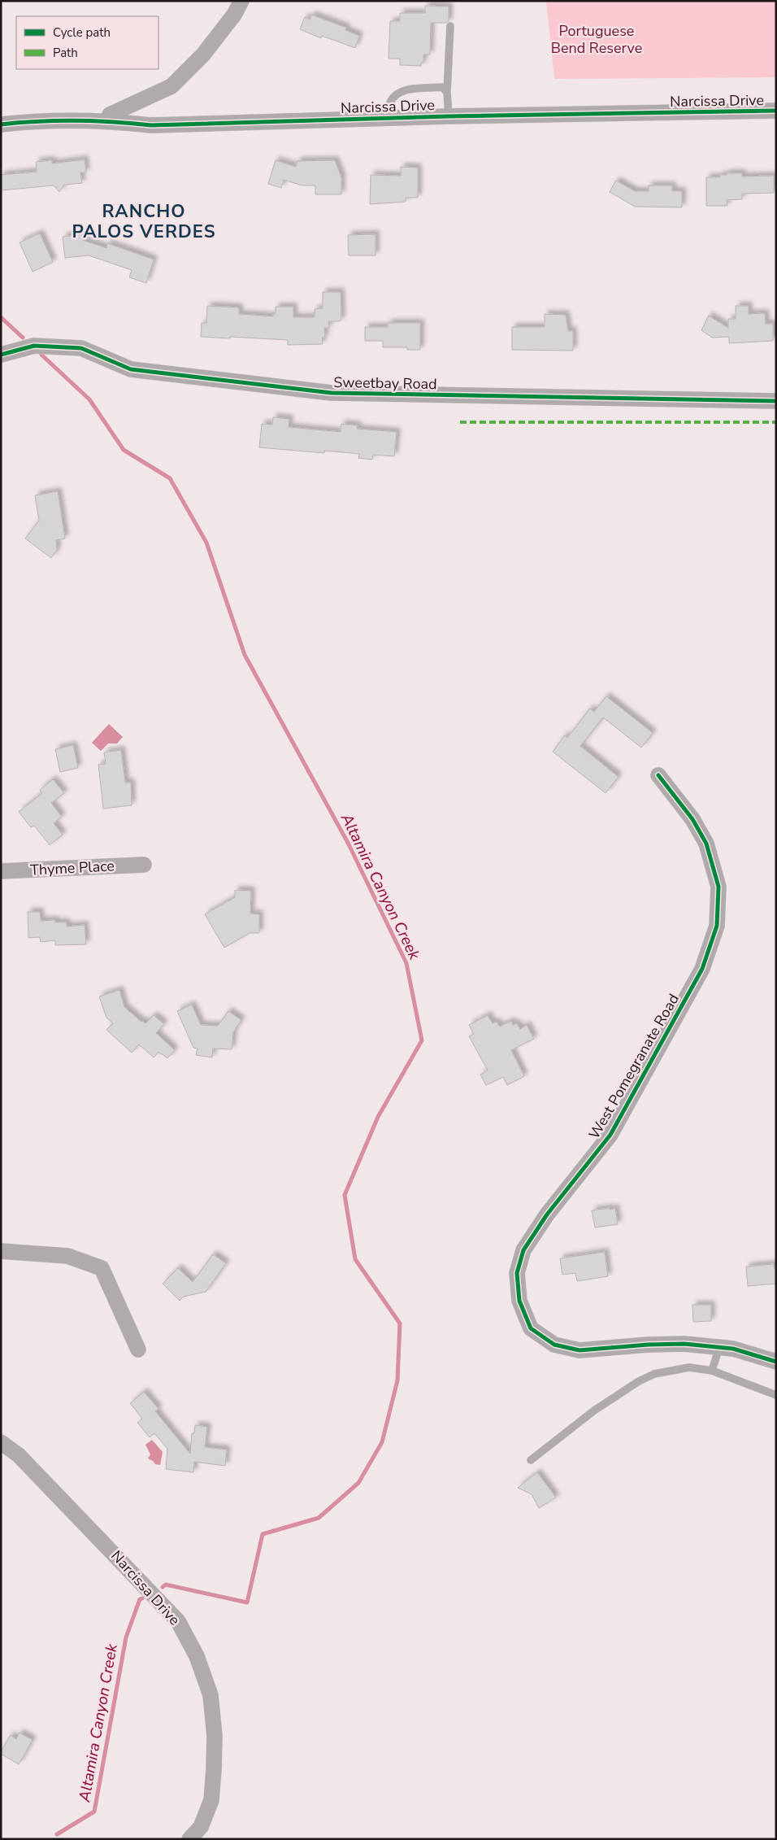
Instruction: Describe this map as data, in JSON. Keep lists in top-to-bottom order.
{
  "streets": {
    "street": [
      "Narcissa Drive",
      "Sweetbay Road",
      "Thyme Place",
      "West Pomegranate Road"
    ]
  },
  "districts": ["RANCHO PALOS VERDES"],
  "water": ["Altamira Canyon Creek"],
  "parks": ["Portuguese Bend Reserve"],
  "legend": ["Cycle path", "Path"]
}
